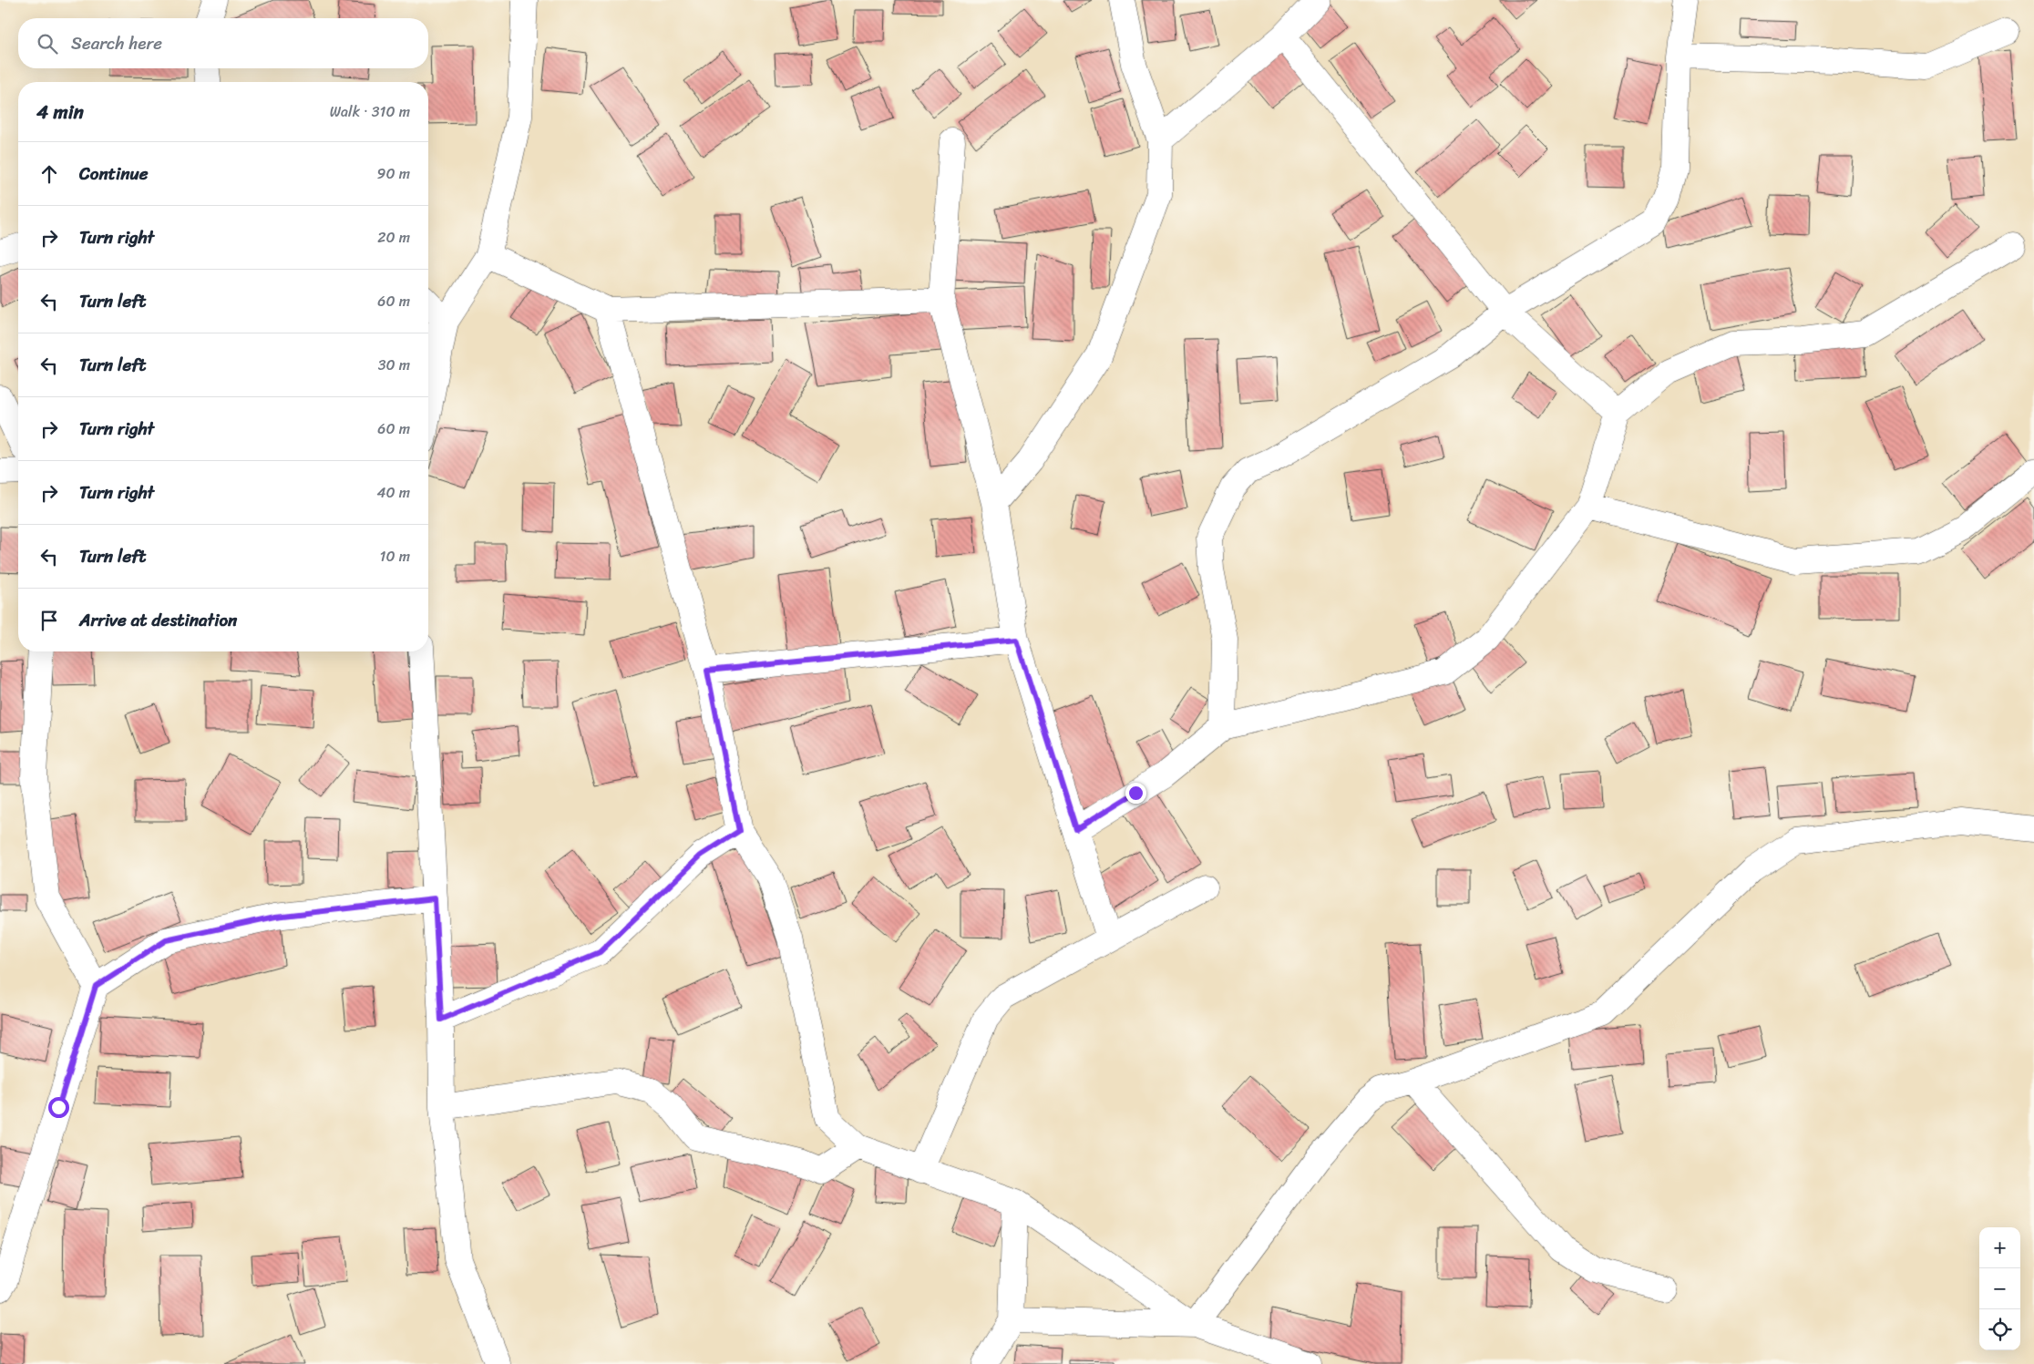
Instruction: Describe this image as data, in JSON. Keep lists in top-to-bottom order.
{
  "page": {
    "search": "Search here",
    "heading": ["4 min", "Walk · 310 m"],
    "list": [
      ["Continue", "90 m"],
      ["Turn right", "20 m"],
      ["Turn left", "60 m"],
      ["Turn left", "30 m"],
      ["Turn right", "60 m"],
      ["Turn right", "40 m"],
      ["Turn left", "10 m"],
      "Arrive at destination"
    ],
    "map_buttons": ["+", "−"]
  }
}
